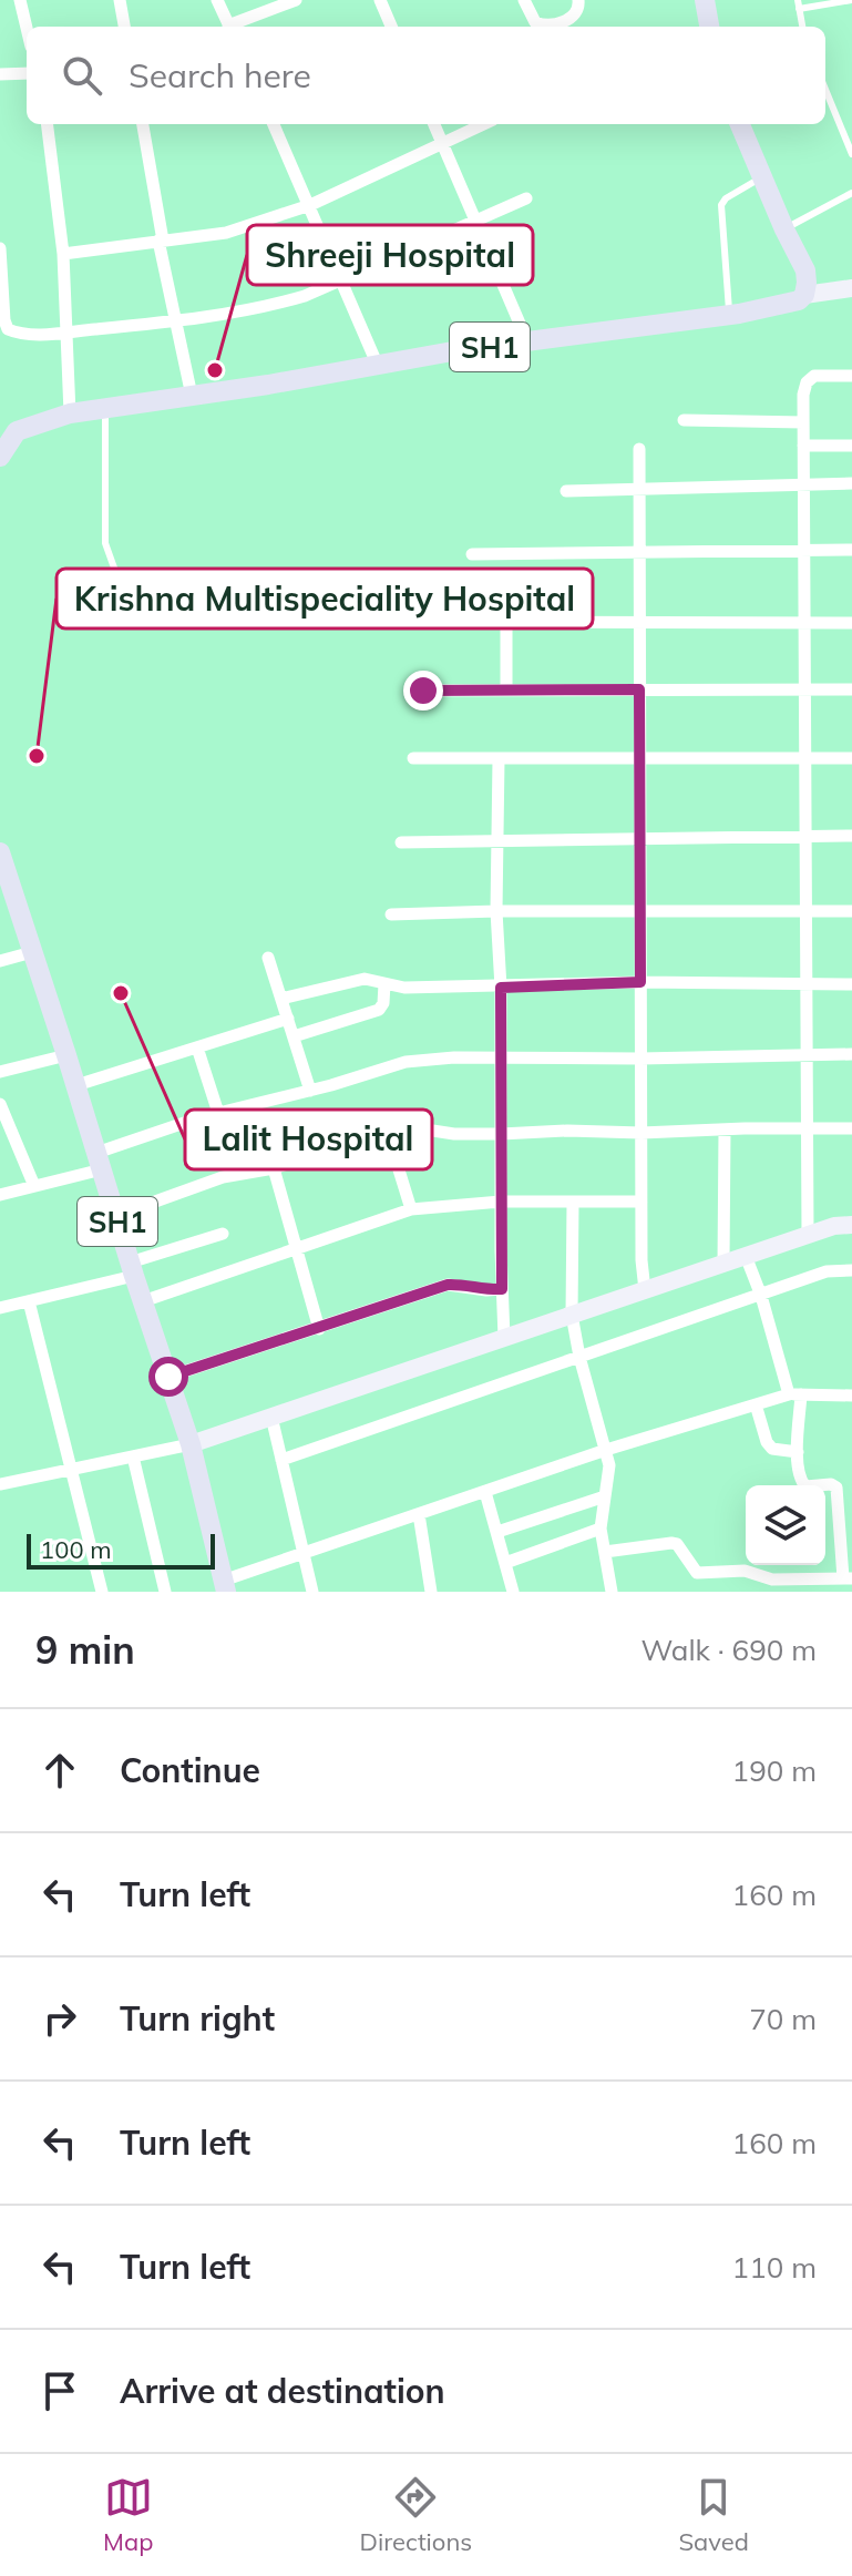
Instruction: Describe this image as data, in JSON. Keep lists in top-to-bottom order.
{
  "streets": {
    "main road": ["SH1"]
  },
  "places": ["Shreeji Hospital", "Krishna Multispeciality Hospital", "Lalit Hospital"],
  "scale_bar": "100 m",
  "page": {
    "search": "Search here",
    "scale": "100 m",
    "heading": ["9 min", "Walk · 690 m"],
    "list": [
      ["Continue", "190 m"],
      ["Turn left", "160 m"],
      ["Turn right", "70 m"],
      ["Turn left", "160 m"],
      ["Turn left", "110 m"],
      "Arrive at destination"
    ],
    "nav": ["Map", "Directions", "Saved"]
  }
}
